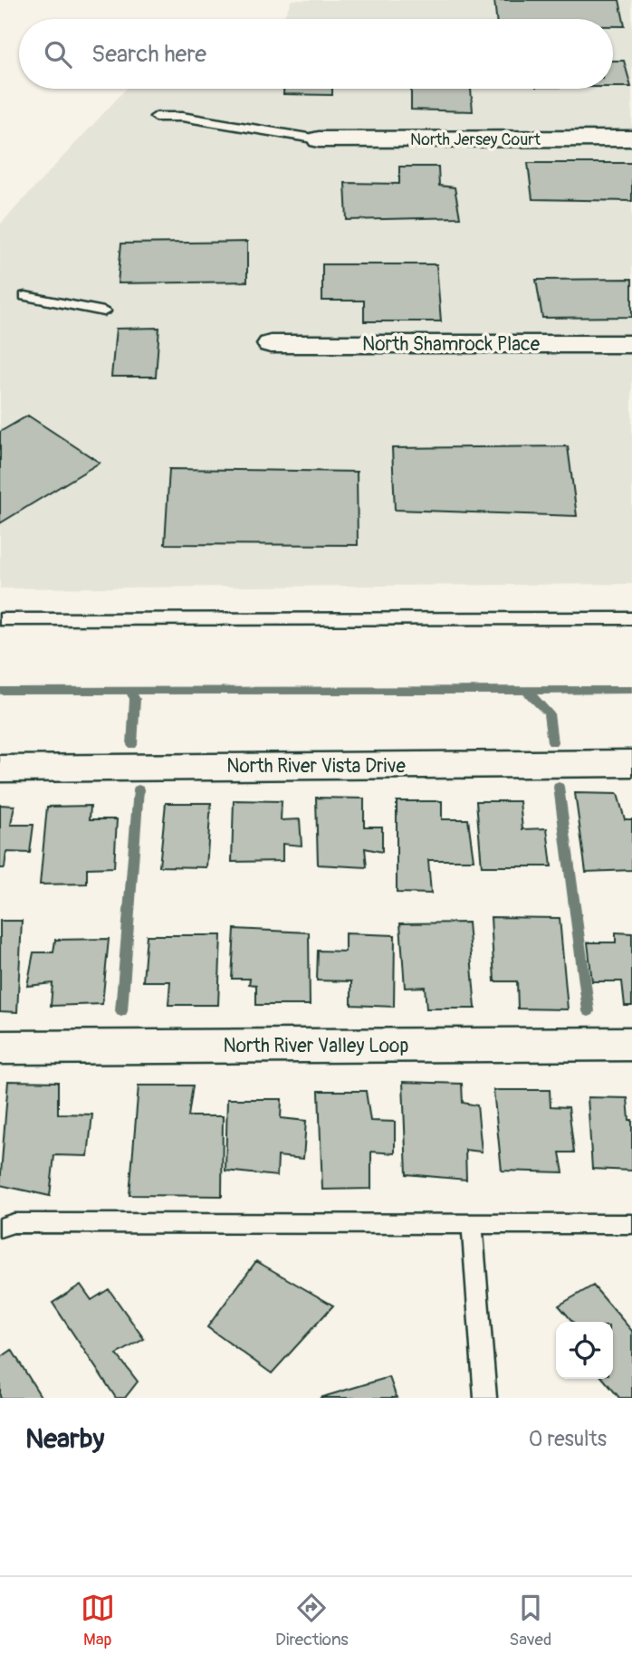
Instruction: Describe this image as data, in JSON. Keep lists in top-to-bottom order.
{
  "streets": {
    "street": [
      "North Jersey Court",
      "North Shamrock Place",
      "North River Vista Drive",
      "North River Valley Loop"
    ]
  },
  "page": {
    "search": "Search here",
    "heading": ["Nearby", "0 results"],
    "nav": ["Map", "Directions", "Saved"]
  }
}
